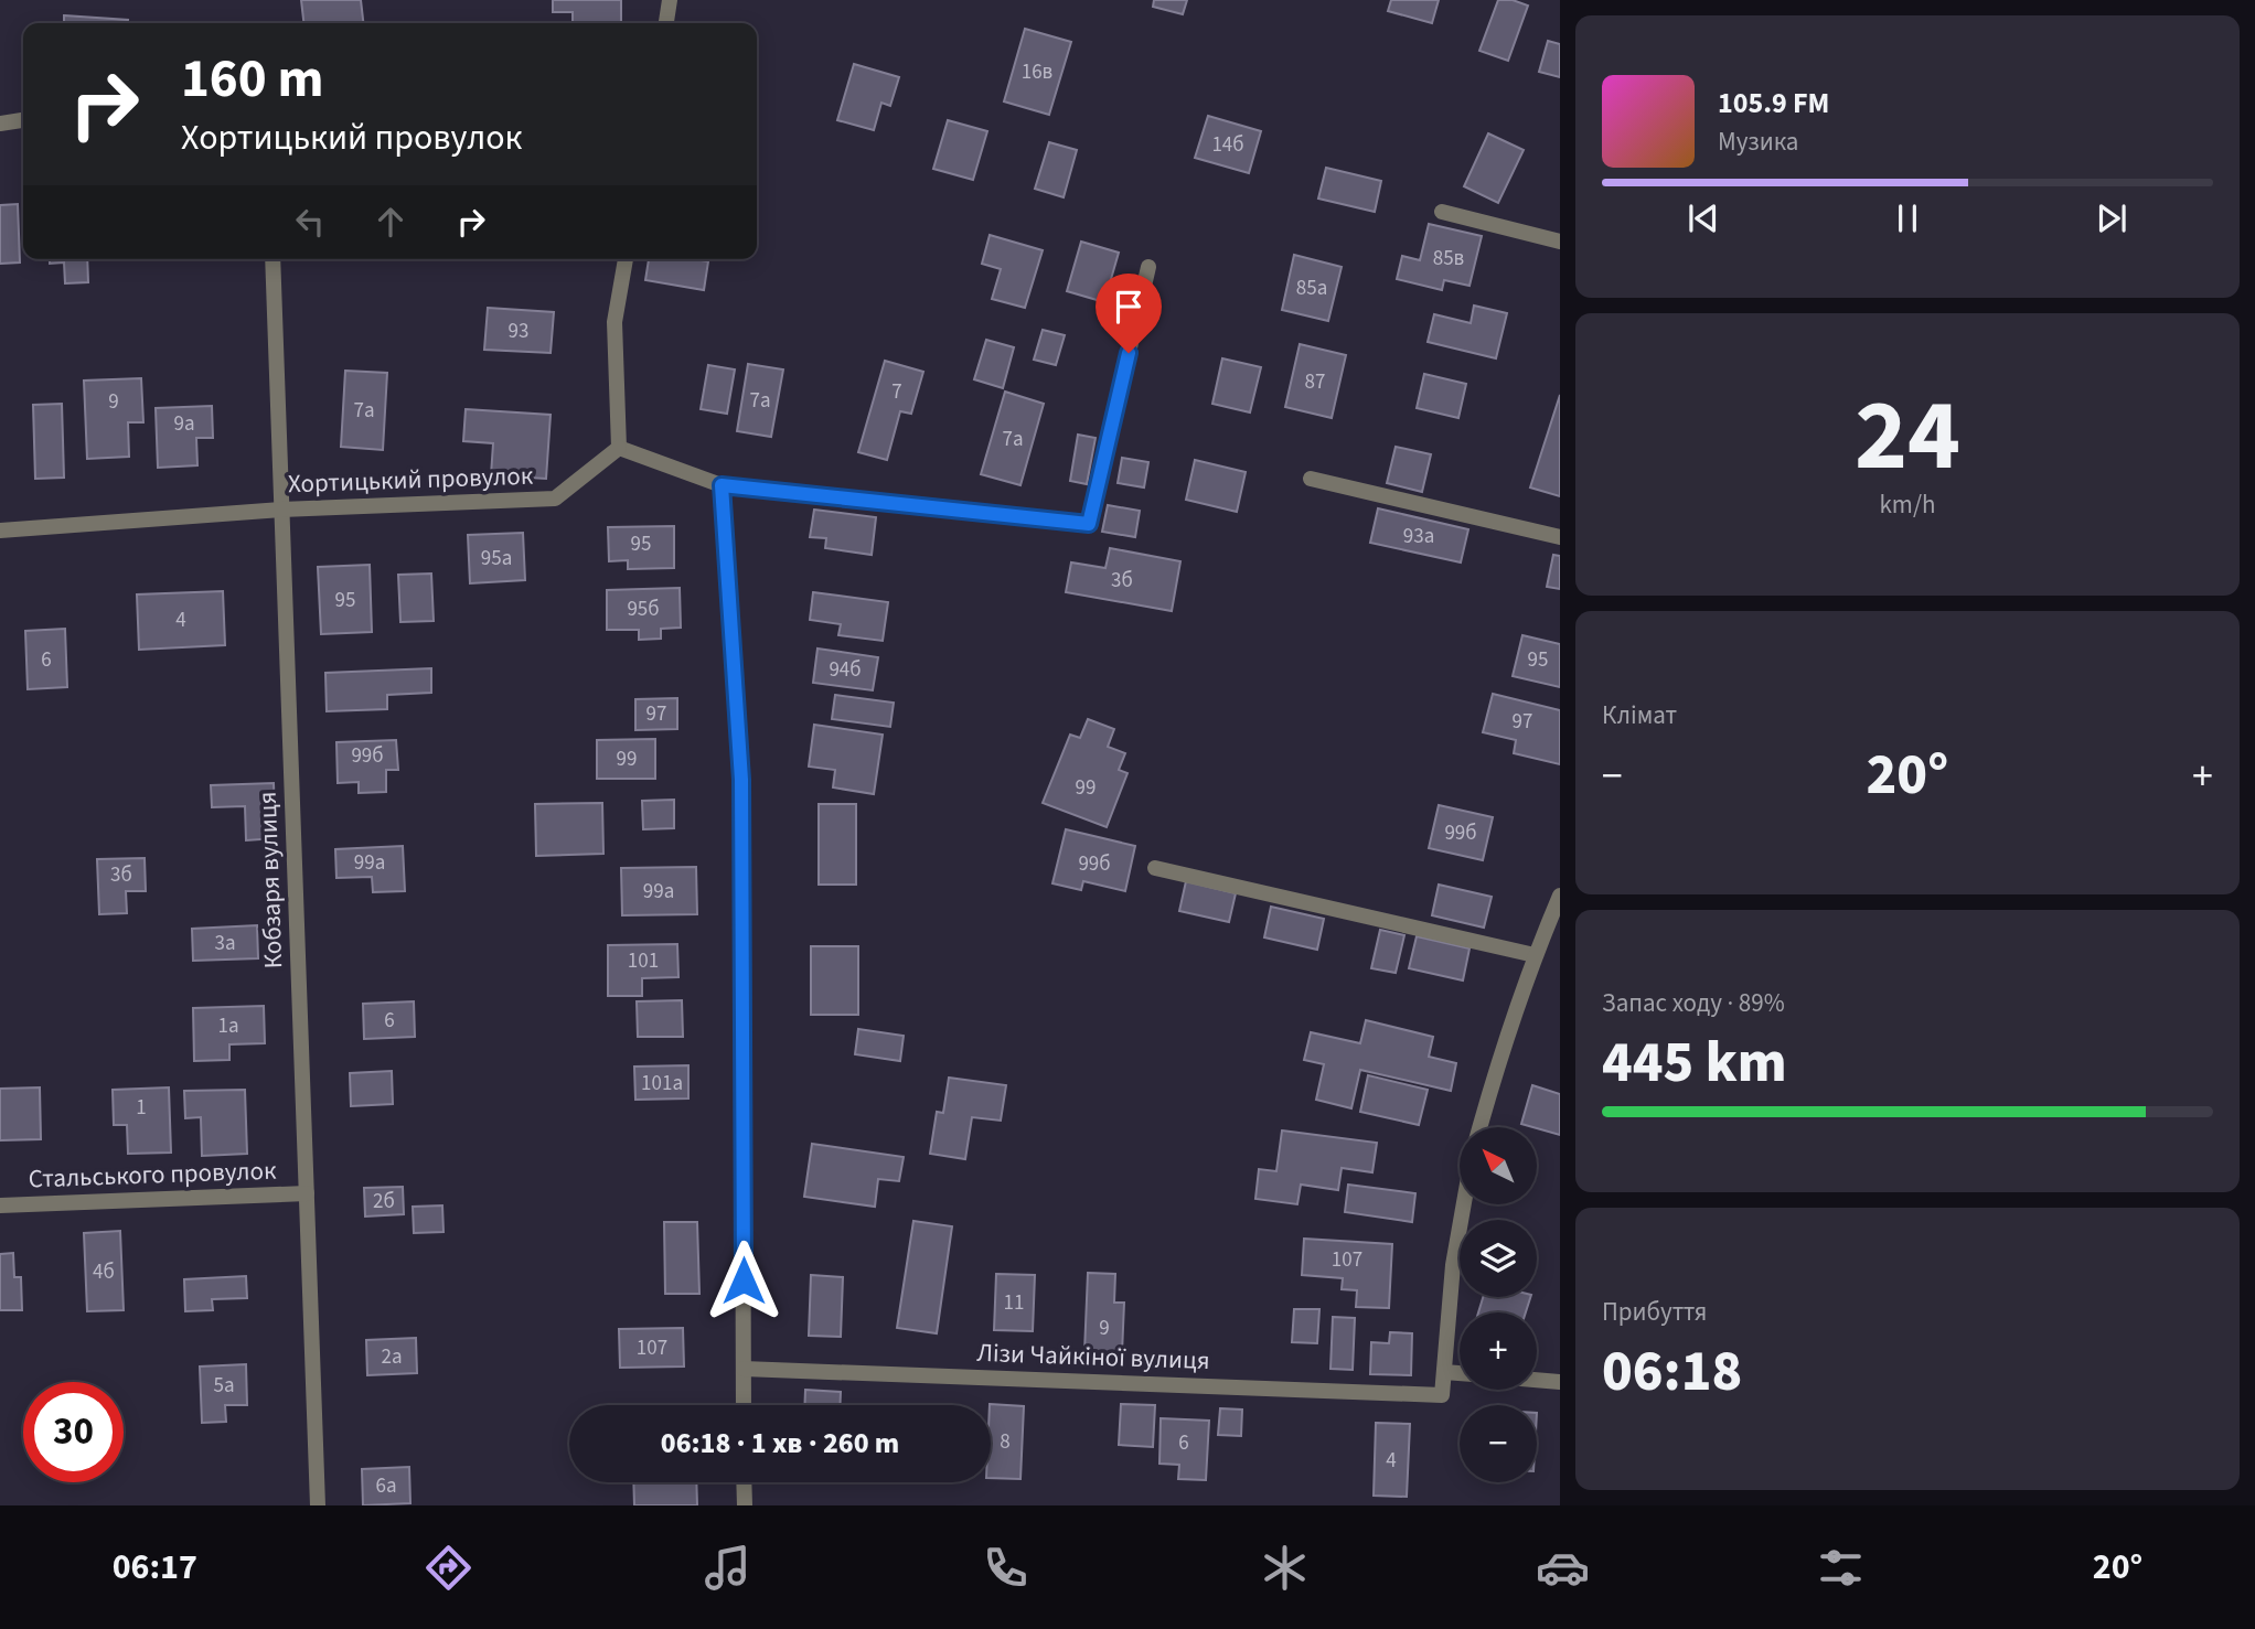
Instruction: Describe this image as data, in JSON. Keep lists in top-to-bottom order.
{
  "streets": {
    "street": [
      "Хортицький провулок",
      "Кобзаря вулиця",
      "Стальського провулок",
      "Лізи Чайкіної вулиця"
    ]
  },
  "crossings": [
    ["Хортицький провулок", "Кобзаря вулиця"],
    ["Кобзаря вулиця", "Стальського провулок"]
  ],
  "house_numbers": [
    "16в",
    "14б",
    "85в",
    "85а",
    "93",
    "87",
    "7",
    "7а",
    "9",
    "7а",
    "9а",
    "7а",
    "93а",
    "95",
    "95а",
    "3б",
    "95",
    "95б",
    "4",
    "6",
    "95",
    "94б",
    "97",
    "97",
    "99б",
    "99",
    "99",
    "99б",
    "99а",
    "99б",
    "3б",
    "99а",
    "3а",
    "101",
    "6",
    "1а",
    "101а",
    "1",
    "2б",
    "107",
    "4б",
    "11",
    "9",
    "107",
    "2а",
    "5а",
    "8",
    "6",
    "4",
    "6а"
  ],
  "north": "top left",
  "page": {
    "turn": ["160 m", "Хортицький провулок"],
    "song": ["105.9 FM", "Музика"],
    "tile": [
      ["24", "km/h"],
      "Клімат",
      ["Запас ходу · 89%", "445 km"],
      ["Прибуття", "06:18"]
    ],
    "heat": ["−", "20°", "+"],
    "map_buttons": ["+", "−"],
    "limit": "30",
    "trip": "06:18 · 1 хв · 260 m",
    "tabs": ["06:17", "20°"]
  }
}
